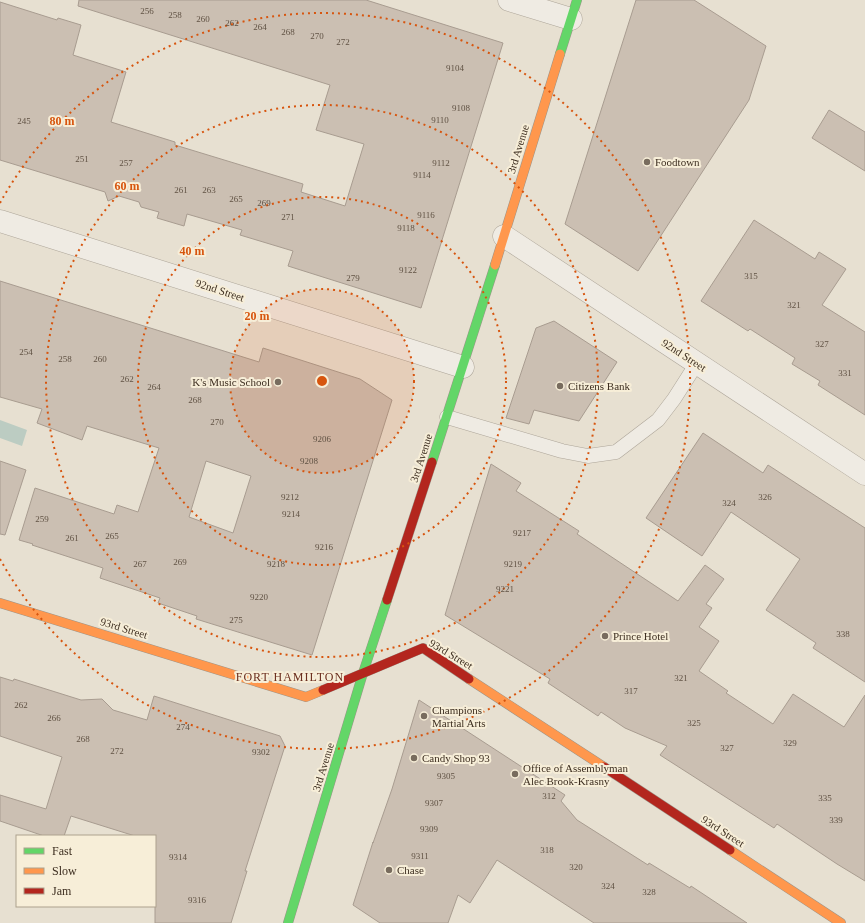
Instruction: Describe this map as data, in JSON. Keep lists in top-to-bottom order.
{
  "streets": {
    "street": ["3rd Avenue", "92nd Street", "93rd Street"]
  },
  "crossings": [
    ["3rd Avenue", "92nd Street"],
    ["3rd Avenue", "93rd Street"]
  ],
  "districts": ["FORT HAMILTON"],
  "places": [
    "Foodtown",
    "K's Music School",
    "Citizens Bank",
    "Prince Hotel",
    "Champions Martial Arts",
    "Candy Shop 93",
    "Office of Assemblyman Alec Brook-Krasny",
    "Chase"
  ],
  "house_numbers": [
    "256",
    "258",
    "260",
    "262",
    "264",
    "268",
    "270",
    "272",
    "9104",
    "9108",
    "9110",
    "245",
    "251",
    "257",
    "9112",
    "9114",
    "261",
    "263",
    "265",
    "269",
    "9116",
    "271",
    "9118",
    "9122",
    "315",
    "279",
    "321",
    "327",
    "254",
    "258",
    "260",
    "331",
    "262",
    "264",
    "268",
    "270",
    "9206",
    "9208",
    "9212",
    "326",
    "324",
    "9214",
    "259",
    "9217",
    "265",
    "261",
    "9216",
    "269",
    "267",
    "9218",
    "9219",
    "9221",
    "9220",
    "275",
    "338",
    "321",
    "317",
    "262",
    "266",
    "325",
    "274",
    "268",
    "329",
    "327",
    "272",
    "9302",
    "9305",
    "312",
    "335",
    "9307",
    "339",
    "9309",
    "318",
    "9311",
    "9314",
    "320",
    "324",
    "328",
    "9316"
  ],
  "legend": ["Fast", "Slow", "Jam"],
  "rings": [
    "80 m",
    "60 m",
    "40 m",
    "20 m"
  ]
}
